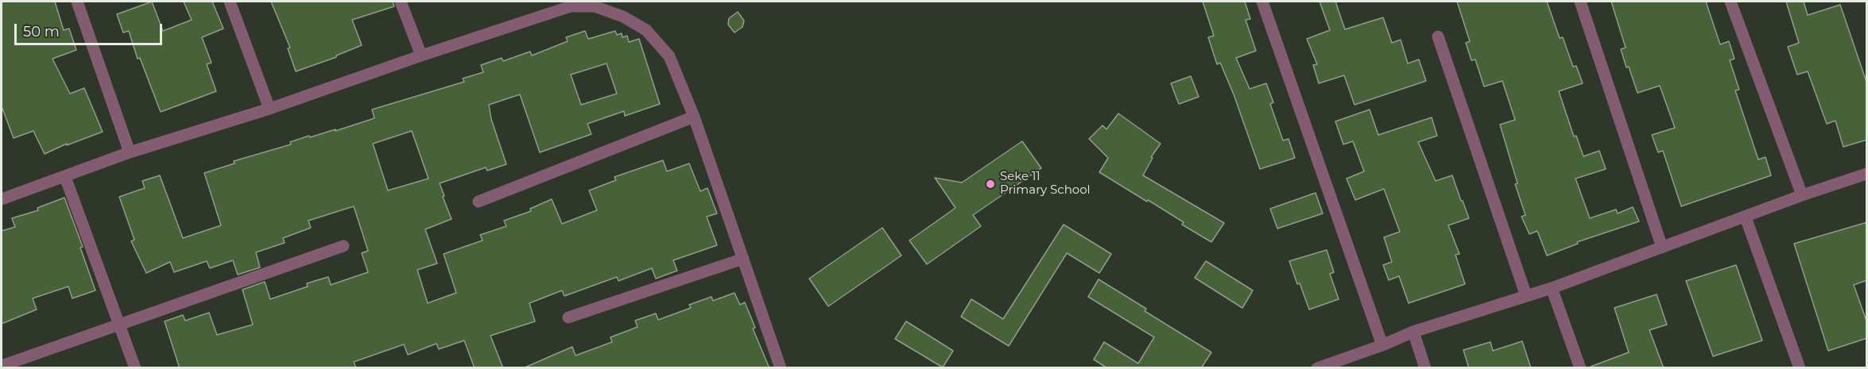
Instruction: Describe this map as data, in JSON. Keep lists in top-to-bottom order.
{
  "places": ["Seke 11 Primary School"],
  "scale_bar": "50 m"
}
